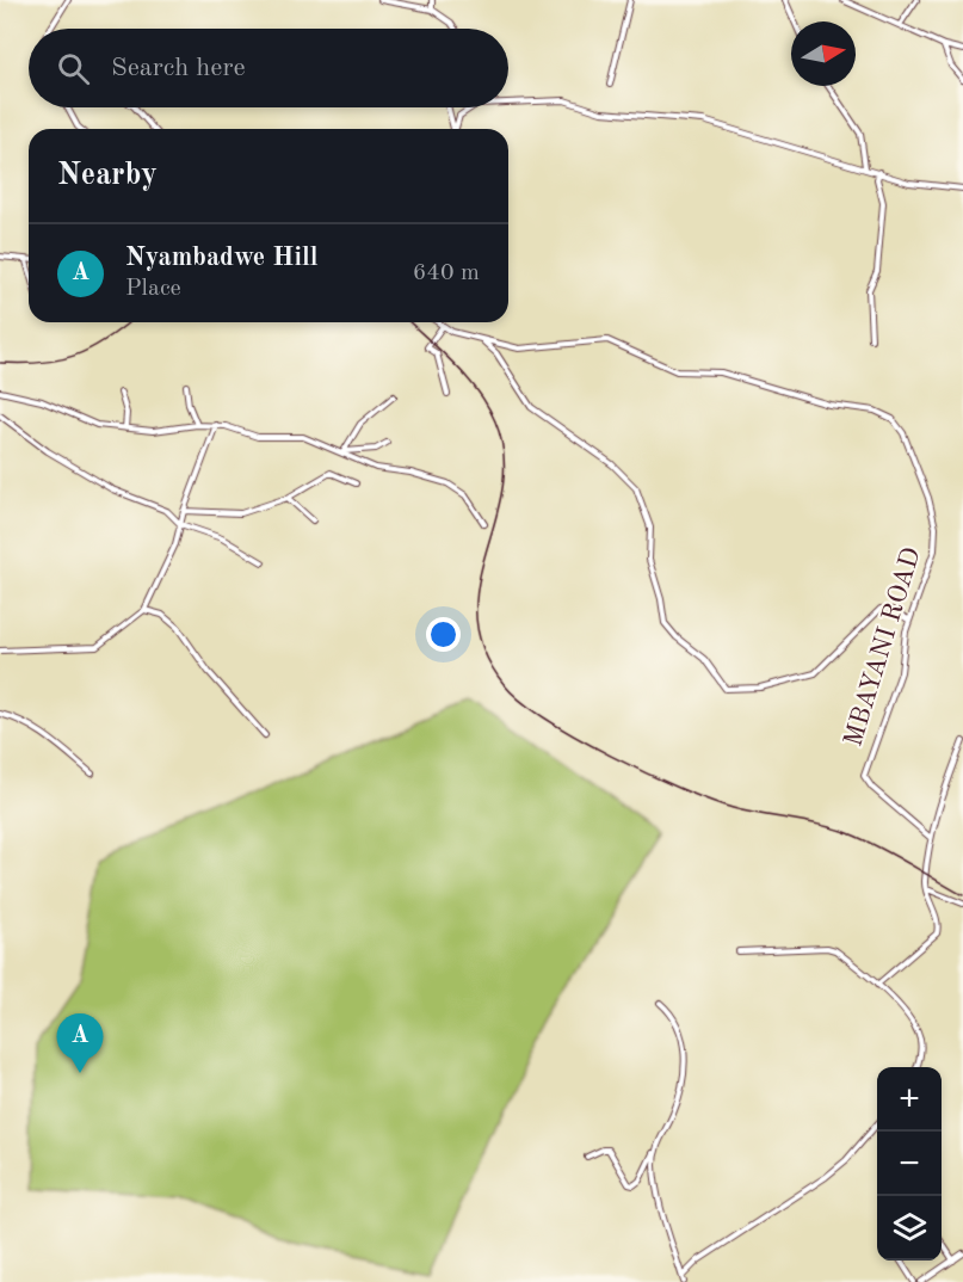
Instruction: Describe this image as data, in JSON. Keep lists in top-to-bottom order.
{
  "streets": {
    "street": ["MBAYANI ROAD"]
  },
  "north": "right",
  "page": {
    "search": "Search here",
    "heading": "Nearby",
    "list": [
      {
        "mark": "A",
        "name": "Nyambadwe Hill",
        "note": "Place",
        "value": "640 m"
      }
    ],
    "pins": "A",
    "map_buttons": ["+", "−"]
  }
}
